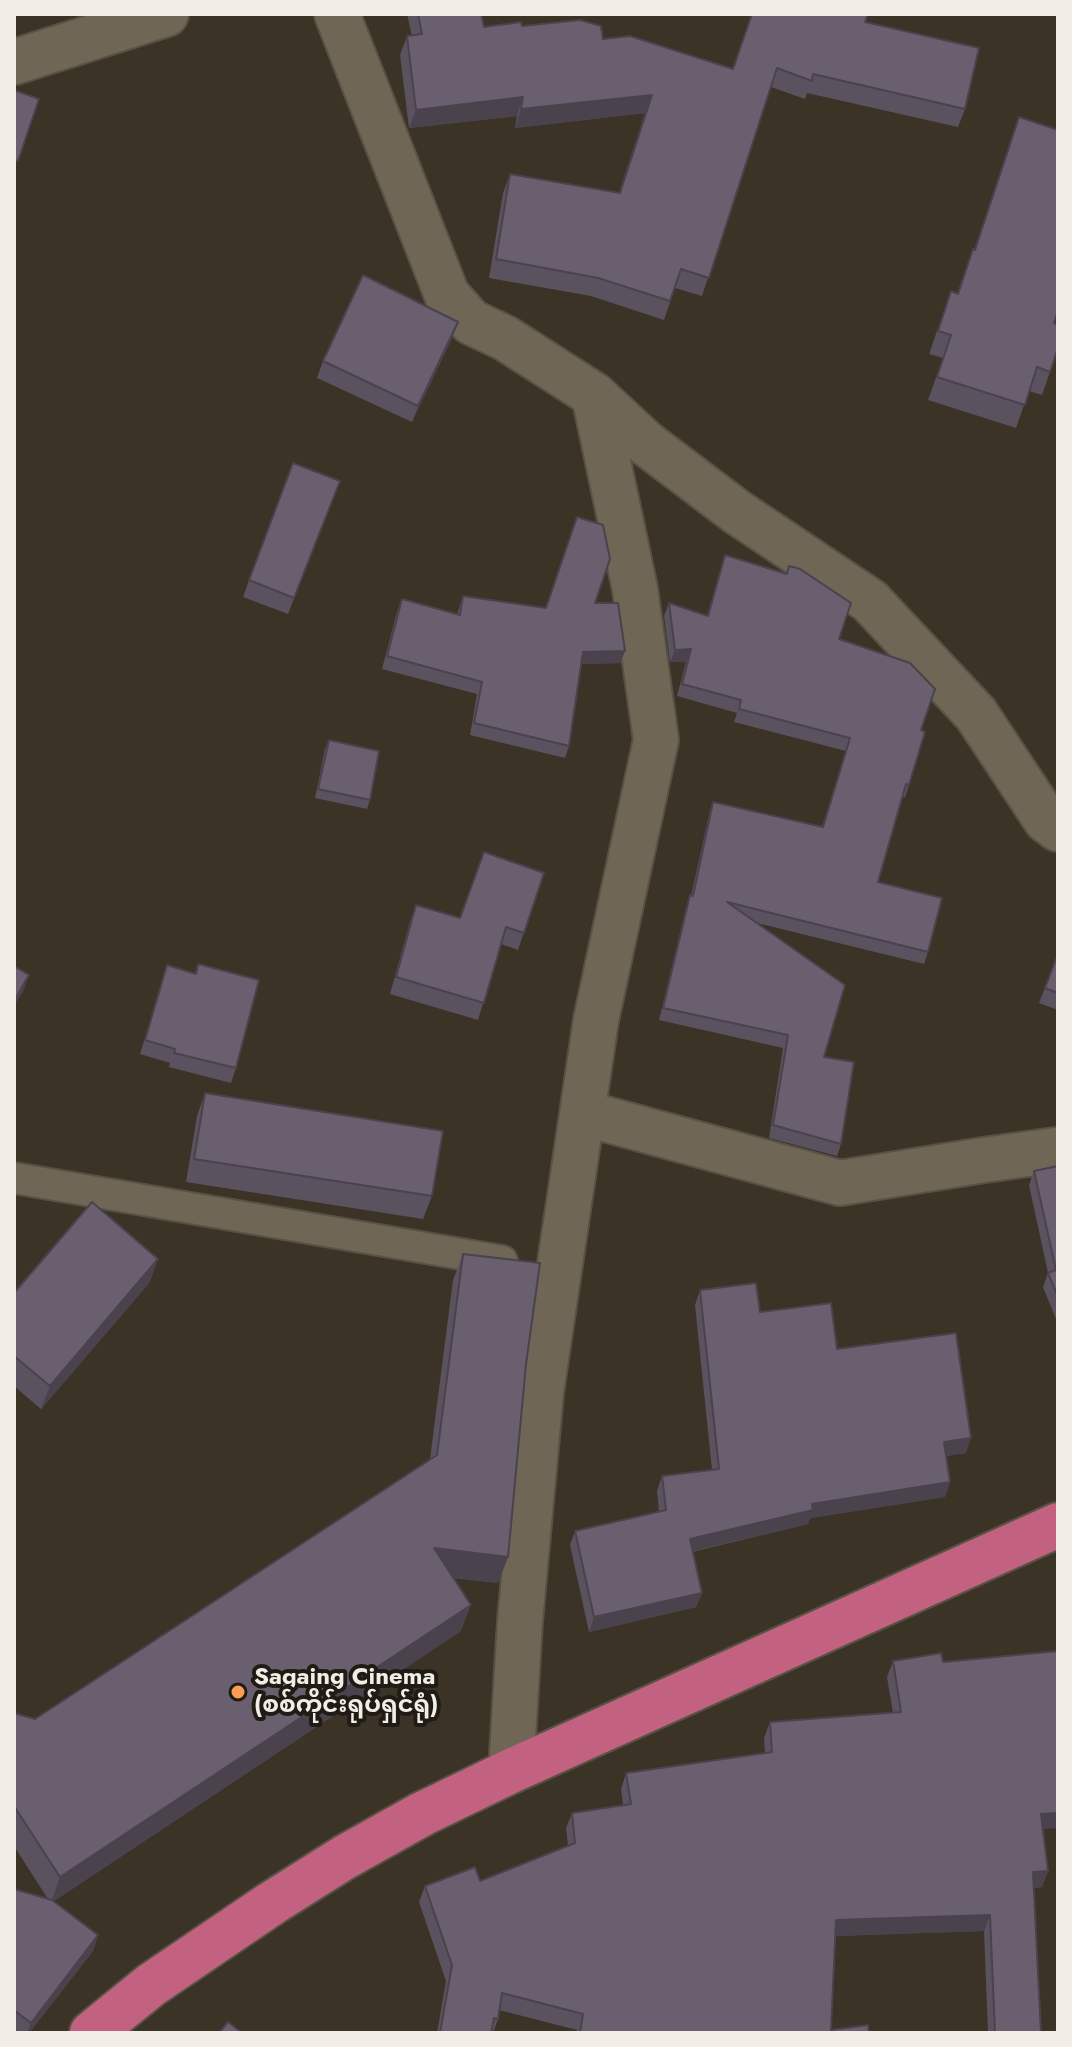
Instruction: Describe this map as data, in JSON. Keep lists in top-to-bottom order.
{
  "places": ["Sagaing Cinema (စစ်ကိုင်းရုပ်ရှင်ရုံ)"]
}
